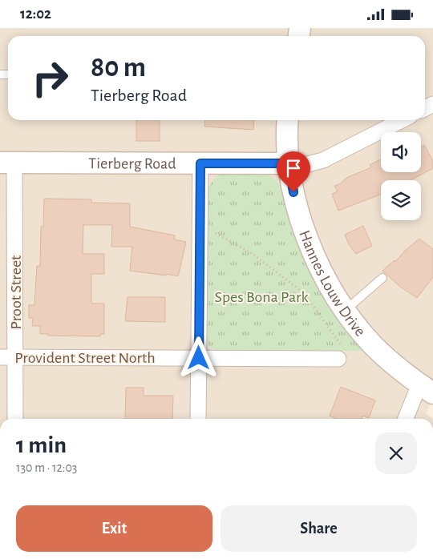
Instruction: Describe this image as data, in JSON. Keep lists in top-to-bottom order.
{
  "streets": {
    "street": [
      "Tierberg Road",
      "Hannes Louw Drive",
      "Proot Street",
      "Provident Street North"
    ]
  },
  "crossings": [
    ["Tierberg Road", "Hannes Louw Drive"],
    ["Tierberg Road", "Proot Street"],
    ["Proot Street", "Provident Street North"]
  ],
  "parks": ["Spes Bona Park"],
  "page": {
    "status": "12:02",
    "turn": ["80 m", "Tierberg Road"],
    "heading": ["1 min", "130 m · 12:03"],
    "buttons": ["Exit", "Share"]
  }
}
